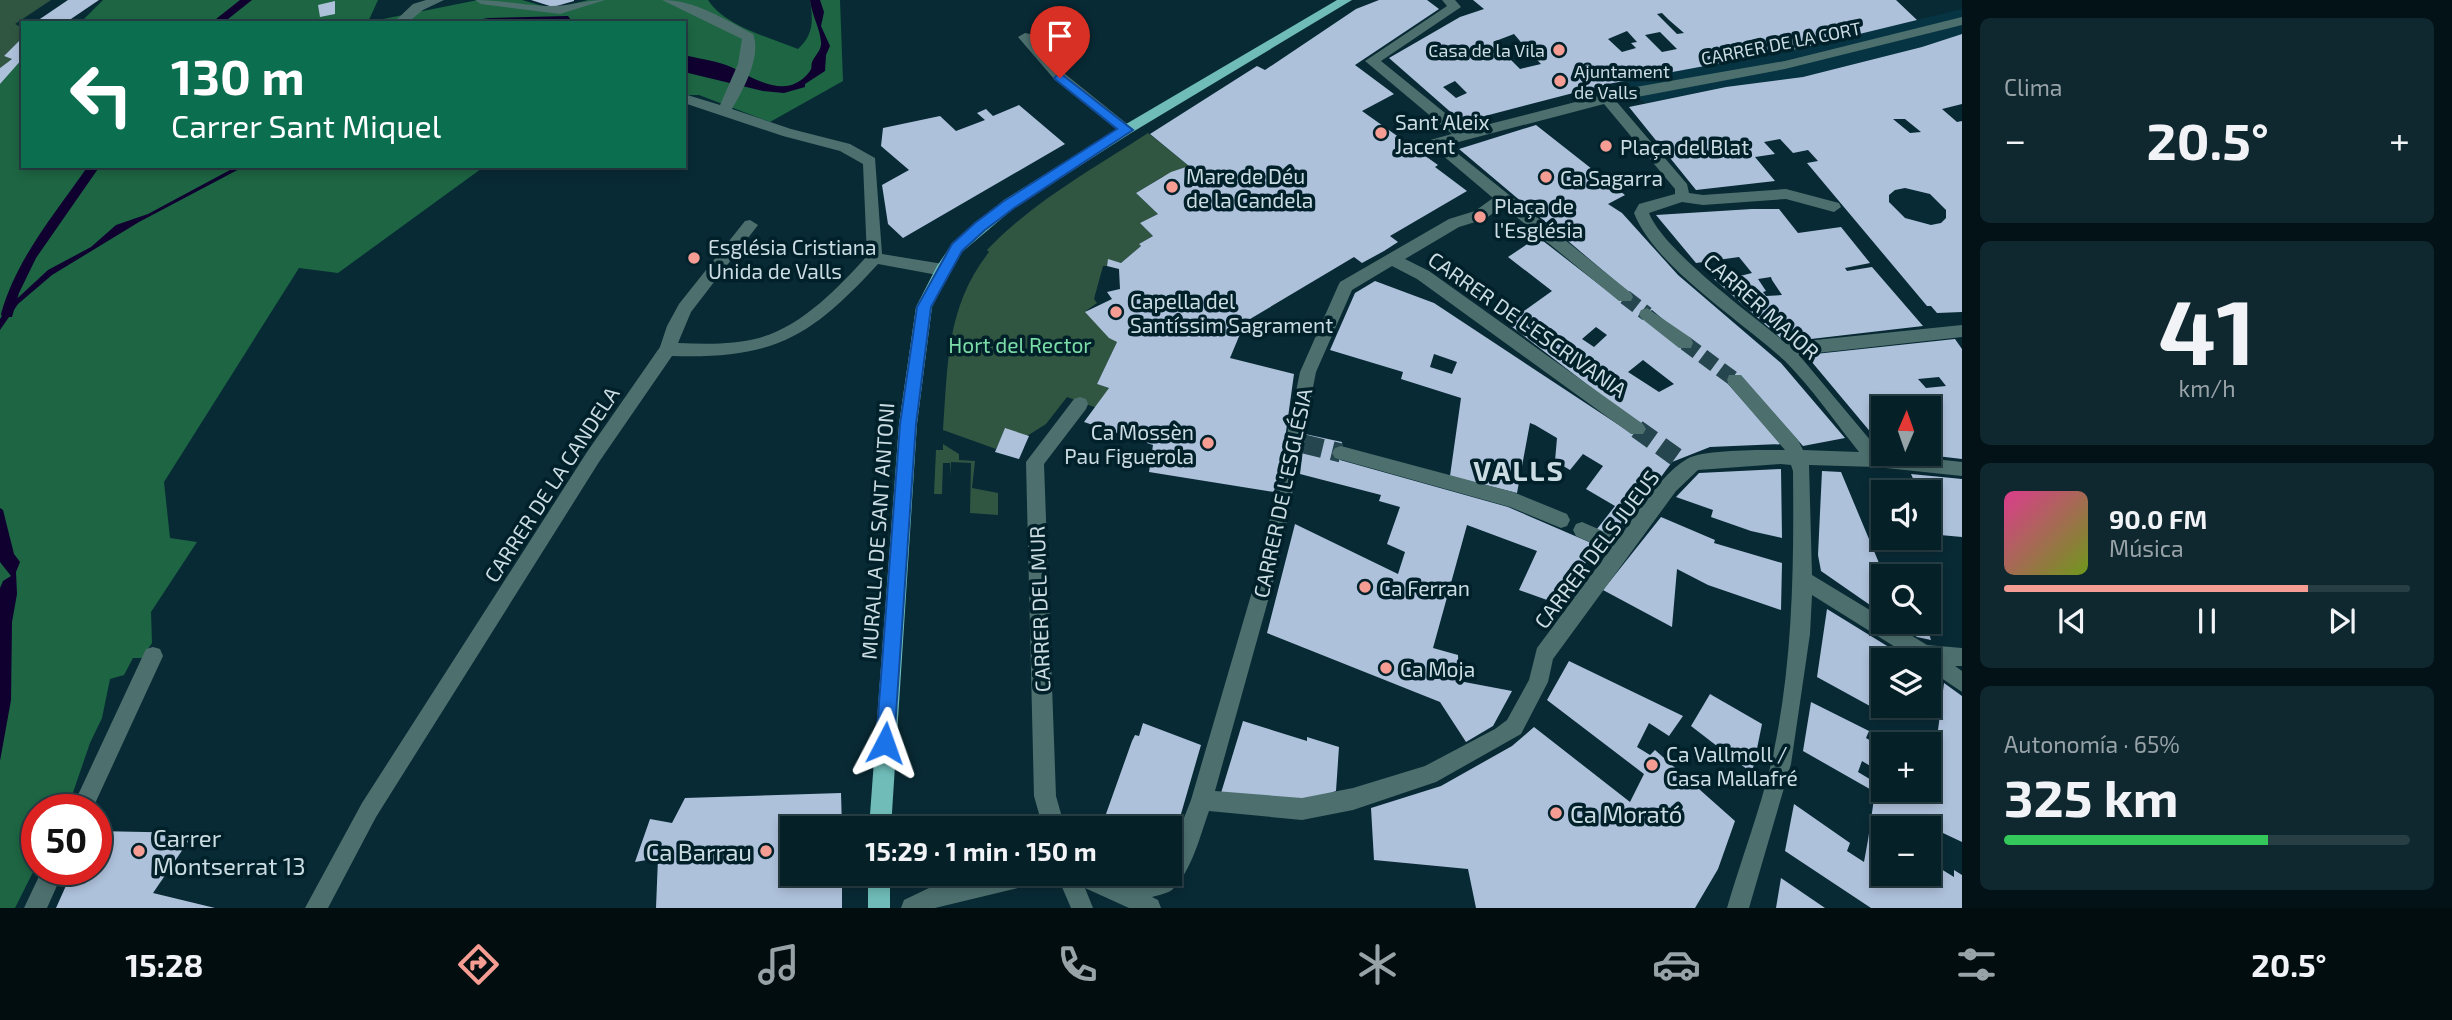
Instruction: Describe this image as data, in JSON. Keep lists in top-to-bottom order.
{
  "streets": {
    "main road": ["MURALLA DE SANT ANTONI"],
    "street": [
      "CARRER DE LA CORT",
      "CARRER MAJOR",
      "CARRER DE L'ESCRIVANIA",
      "CARRER DE LA CANDELA",
      "CARRER DE L'ESGLÉSIA",
      "CARRER DELS JUEUS",
      "CARRER DEL MUR"
    ]
  },
  "crossings": [
    ["CARRER DE L'ESCRIVANIA", "CARRER DE L'ESGLÉSIA"],
    ["CARRER DE L'ESGLÉSIA", "CARRER DELS JUEUS"]
  ],
  "districts": ["VALLS"],
  "parks": ["Hort del Rector"],
  "places": [
    "Casa de la Vila",
    "Ajuntament de Valls",
    "Sant Aleix Jacent",
    "Plaça del Blat",
    "Ca Sagarra",
    "Mare de Déu de la Candela",
    "Plaça de l'Església",
    "Església Cristiana Unida de Valls",
    "Capella del Santíssim Sagrament",
    "Ca Mossèn Pau Figuerola",
    "Ca Ferran",
    "Ca Moja",
    "Ca Vallmoll / Casa Mallafré",
    "Ca Morató",
    "Carrer Montserrat 13",
    "Ca Barrau"
  ],
  "north": "top",
  "page": {
    "tile": [
      "Clima",
      ["41", "km/h"],
      ["Autonomía · 65%", "325 km"]
    ],
    "turn": ["130 m", "Carrer Sant Miquel"],
    "heat": ["−", "20.5°", "+"],
    "map_buttons": ["+", "−"],
    "song": ["90.0 FM", "Música"],
    "limit": "50",
    "trip": "15:29 · 1 min · 150 m",
    "tabs": ["15:28", "20.5°"]
  }
}
